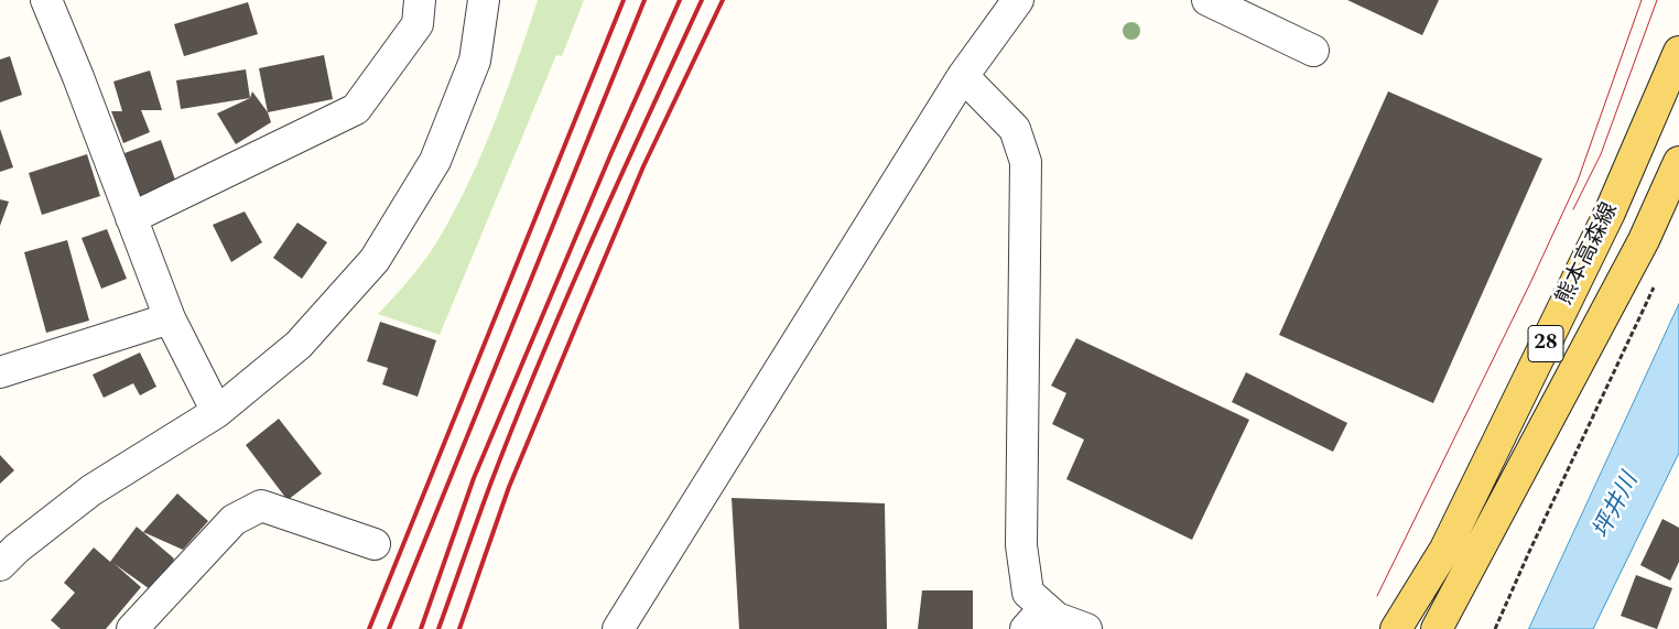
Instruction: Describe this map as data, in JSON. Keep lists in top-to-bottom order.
{
  "streets": {
    "main road": ["熊本高森線", "28"]
  },
  "water": ["坪井川"]
}
